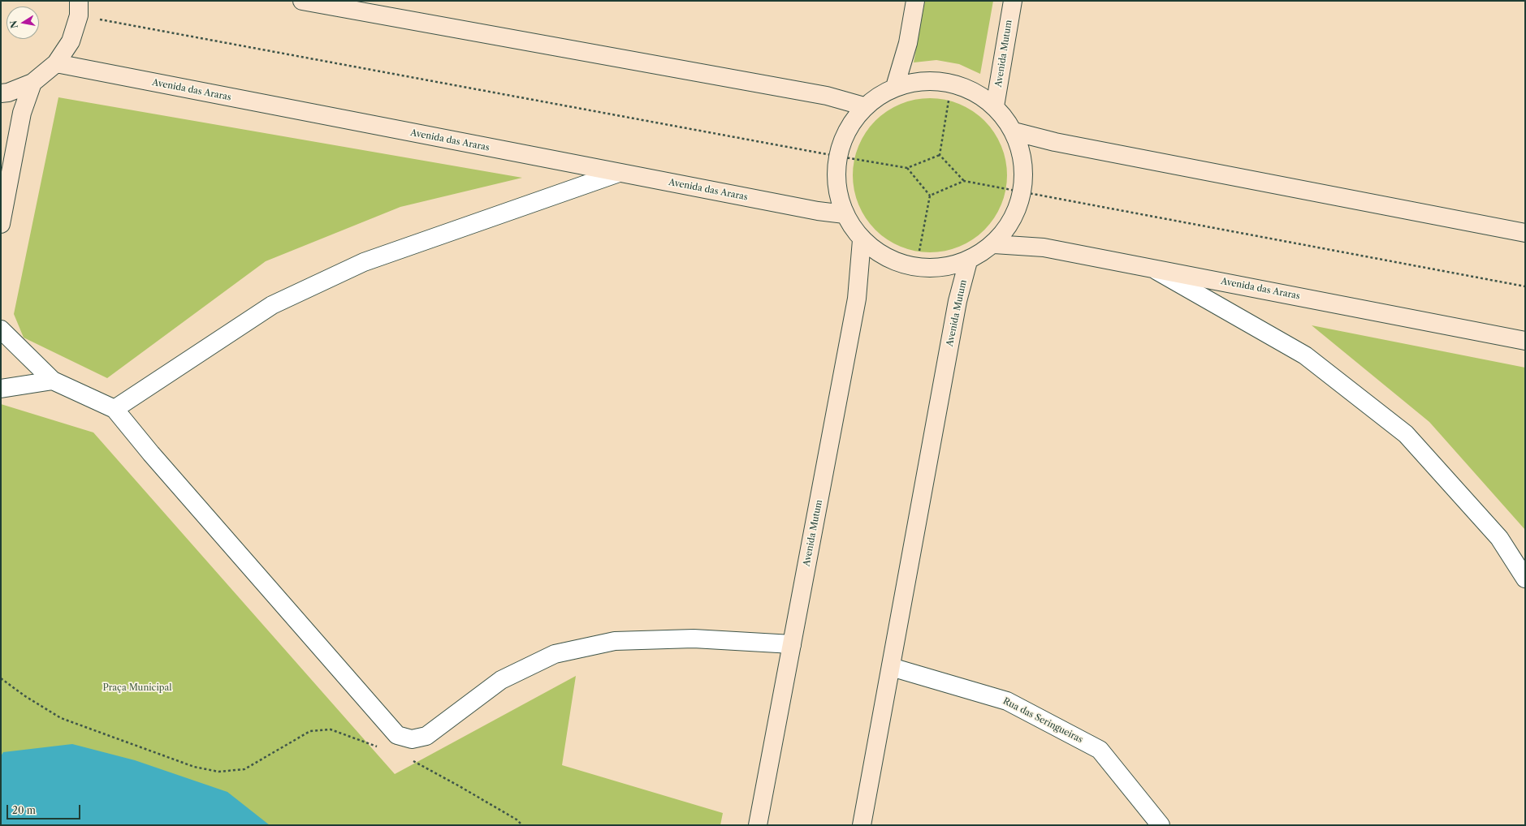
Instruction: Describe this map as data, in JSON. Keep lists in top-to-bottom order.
{
  "streets": {
    "street": ["Avenida Mutum", "Avenida das Araras", "Rua das Seringueiras"]
  },
  "crossings": [
    ["Avenida Mutum", "Rua das Seringueiras"]
  ],
  "parks": ["Praça Municipal"],
  "scale_bar": "20 m",
  "north": "left"
}
